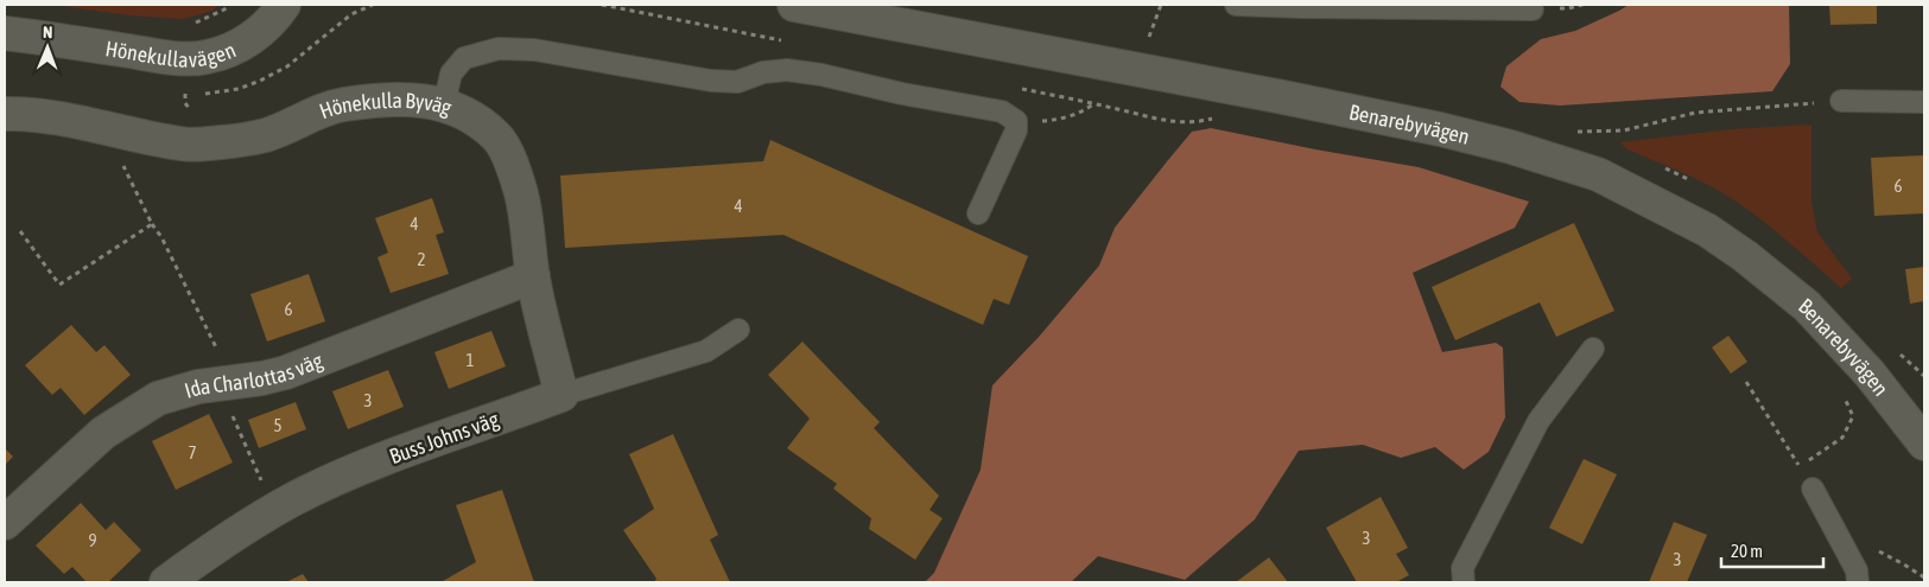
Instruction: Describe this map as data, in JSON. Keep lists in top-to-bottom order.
{
  "streets": {
    "street": [
      "Hönekullavägen",
      "Hönekulla Byväg",
      "Benarebyvägen",
      "Ida Charlottas väg",
      "Buss Johns väg"
    ]
  },
  "crossings": [
    ["Hönekulla Byväg", "Ida Charlottas väg"],
    ["Hönekulla Byväg", "Buss Johns väg"]
  ],
  "house_numbers": [
    "6",
    "4",
    "4",
    "2",
    "6",
    "1",
    "3",
    "5",
    "7",
    "3",
    "9",
    "3"
  ],
  "scale_bar": "20 m",
  "north": "top"
}
